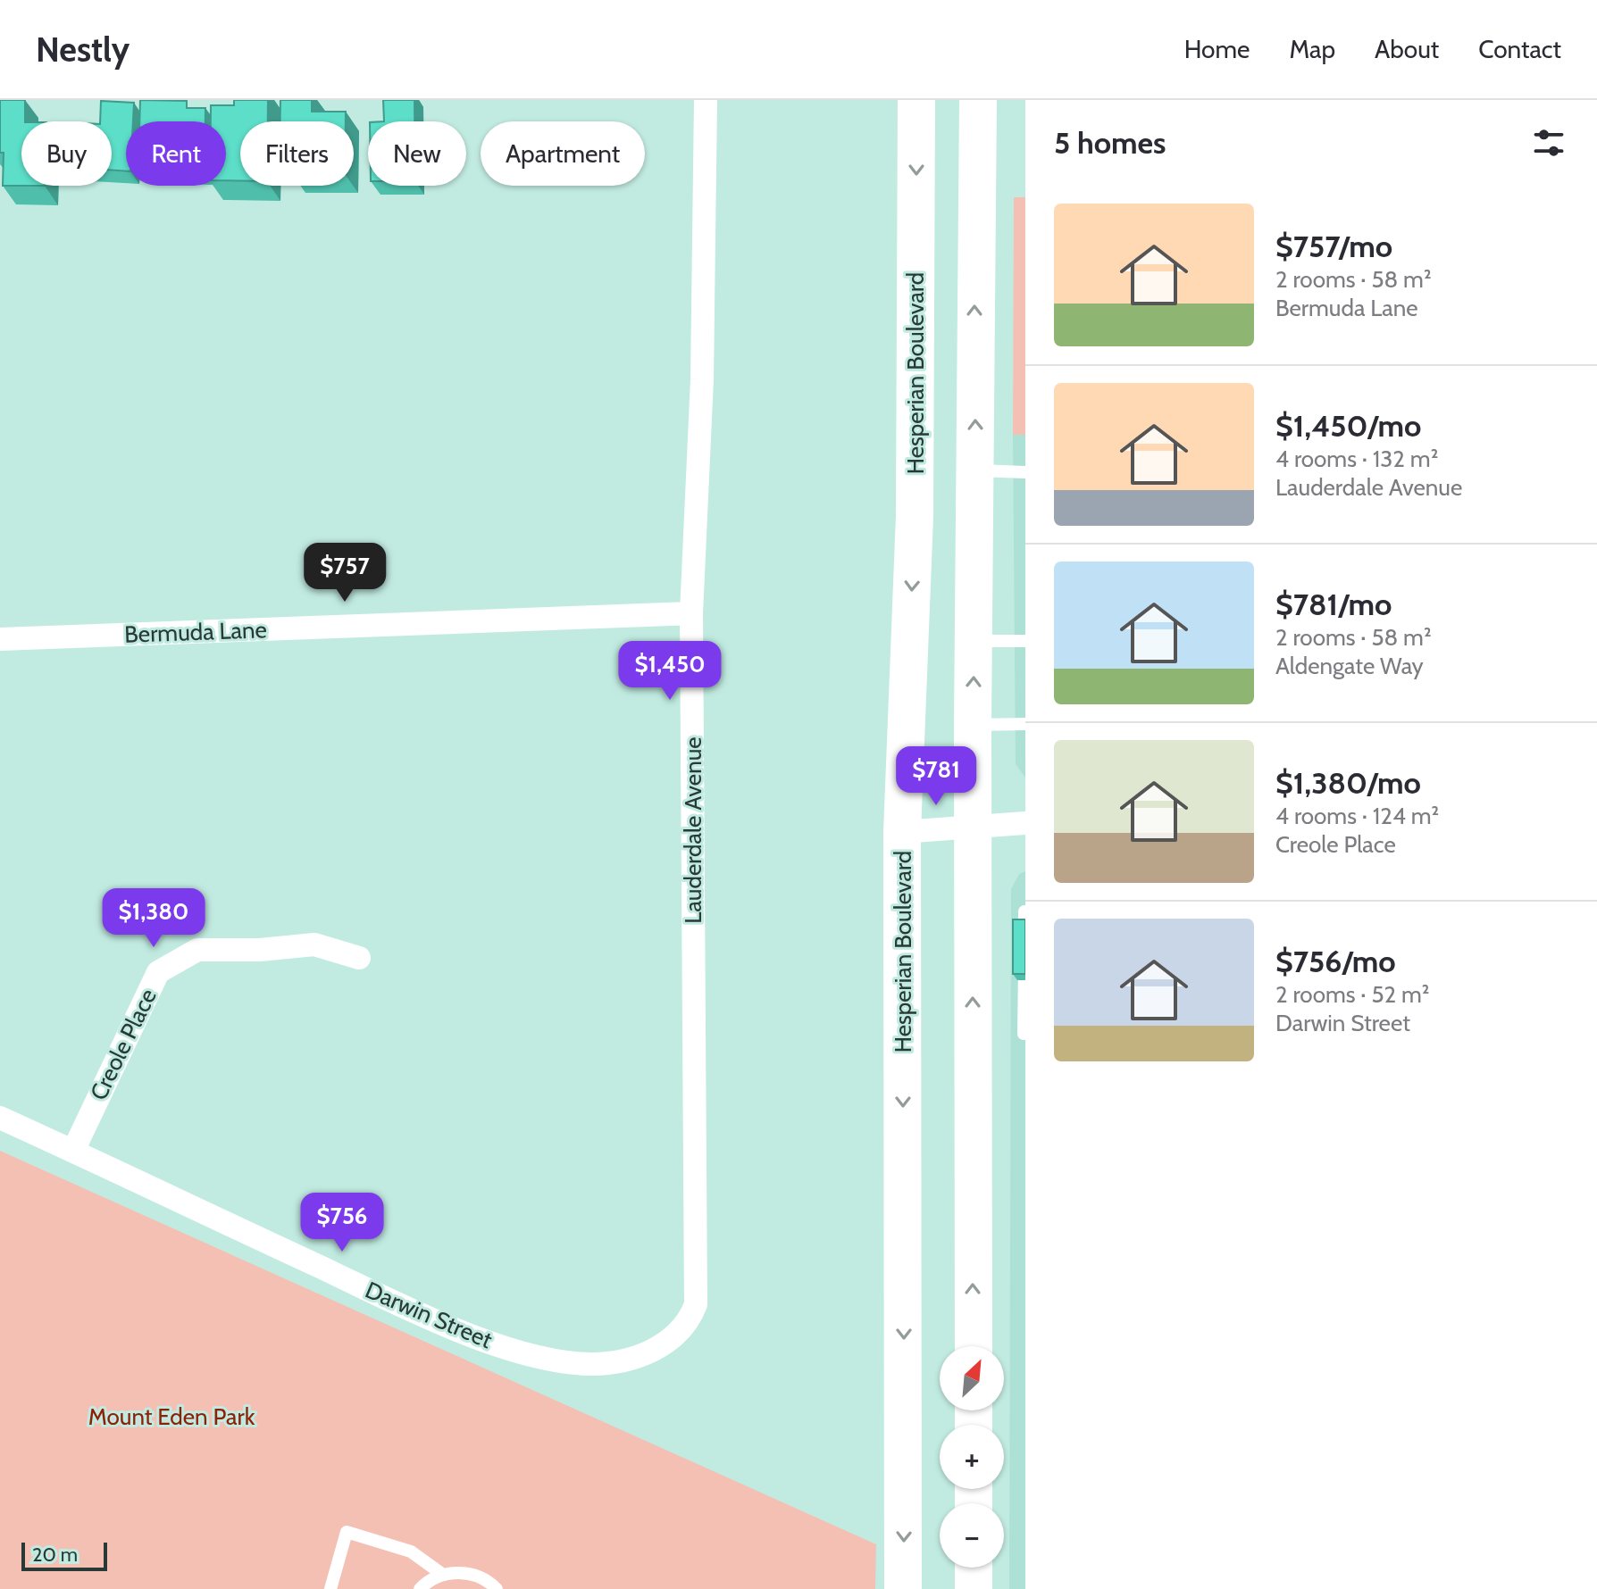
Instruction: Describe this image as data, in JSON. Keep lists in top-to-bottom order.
{
  "streets": {
    "main road": ["Hesperian Boulevard"],
    "street": [
      "Bermuda Lane",
      "Lauderdale Avenue",
      "Creole Place",
      "Darwin Street"
    ]
  },
  "crossings": [
    ["Bermuda Lane", "Lauderdale Avenue"],
    ["Lauderdale Avenue", "Darwin Street"],
    ["Creole Place", "Darwin Street"]
  ],
  "parks": ["Mount Eden Park"],
  "scale_bar": "20 m",
  "north": "top right",
  "page": {
    "header": "Nestly",
    "nav": [
      "Home",
      "Map",
      "About",
      "Contact"
    ],
    "heading": "5 homes",
    "chip": [
      "Buy",
      "Rent",
      "Filters",
      "New",
      "Apartment"
    ],
    "list": [
      {
        "name": "$757/mo",
        "note": "2 rooms · 58 m² · Bermuda Lane"
      },
      {
        "name": "$1,450/mo",
        "note": "4 rooms · 132 m² · Lauderdale Avenue"
      },
      {
        "name": "$781/mo",
        "note": "2 rooms · 58 m² · Aldengate Way"
      },
      {
        "name": "$1,380/mo",
        "note": "4 rooms · 124 m² · Creole Place"
      },
      {
        "name": "$756/mo",
        "note": "2 rooms · 52 m² · Darwin Street"
      }
    ],
    "price": [
      "$757",
      "$1,450",
      "$781",
      "$1,380",
      "$756"
    ],
    "map_buttons": ["+", "−"],
    "scale": "20 m"
  }
}
